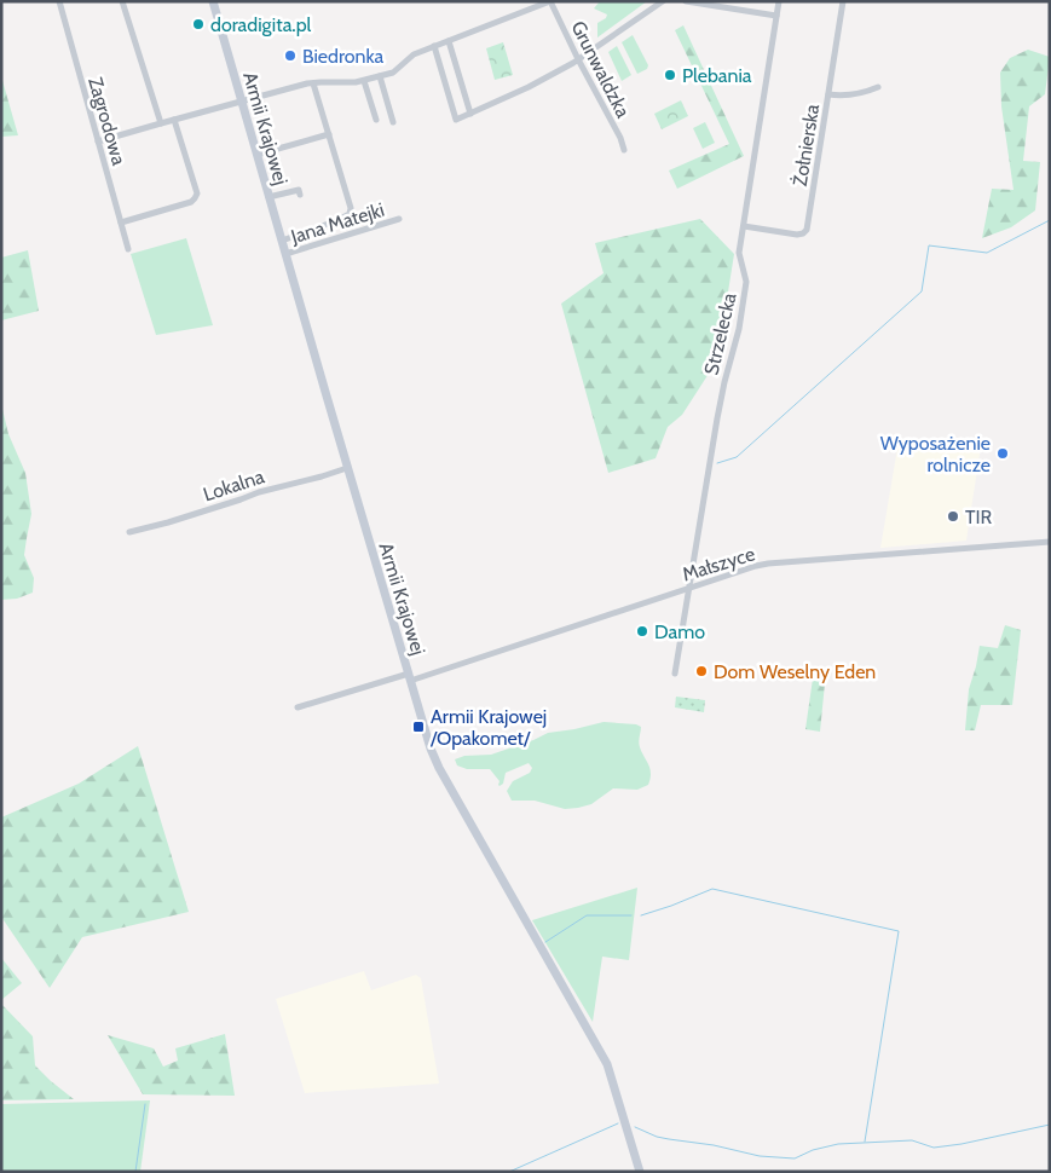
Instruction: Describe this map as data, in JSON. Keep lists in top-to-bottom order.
{
  "streets": {
    "street": [
      "Grunwaldzka",
      "Zagrodowa",
      "Armii Krajowej",
      "Żołnierska",
      "Jana Matejki",
      "Strzelecka",
      "Lokalna",
      "Małszyce"
    ]
  },
  "crossings": [
    ["Armii Krajowej", "Jana Matejki"],
    ["Armii Krajowej", "Lokalna"],
    ["Armii Krajowej", "Małszyce"],
    ["Żołnierska", "Strzelecka"],
    ["Strzelecka", "Małszyce"]
  ],
  "places": {
    "other": [
      "doradigita.pl",
      "Biedronka",
      "Plebania",
      "Wyposażenie rolnicze",
      "TIR",
      "Damo",
      "Dom Weselny Eden"
    ],
    "transit": ["Armii Krajowej /Opakomet/"]
  }
}
